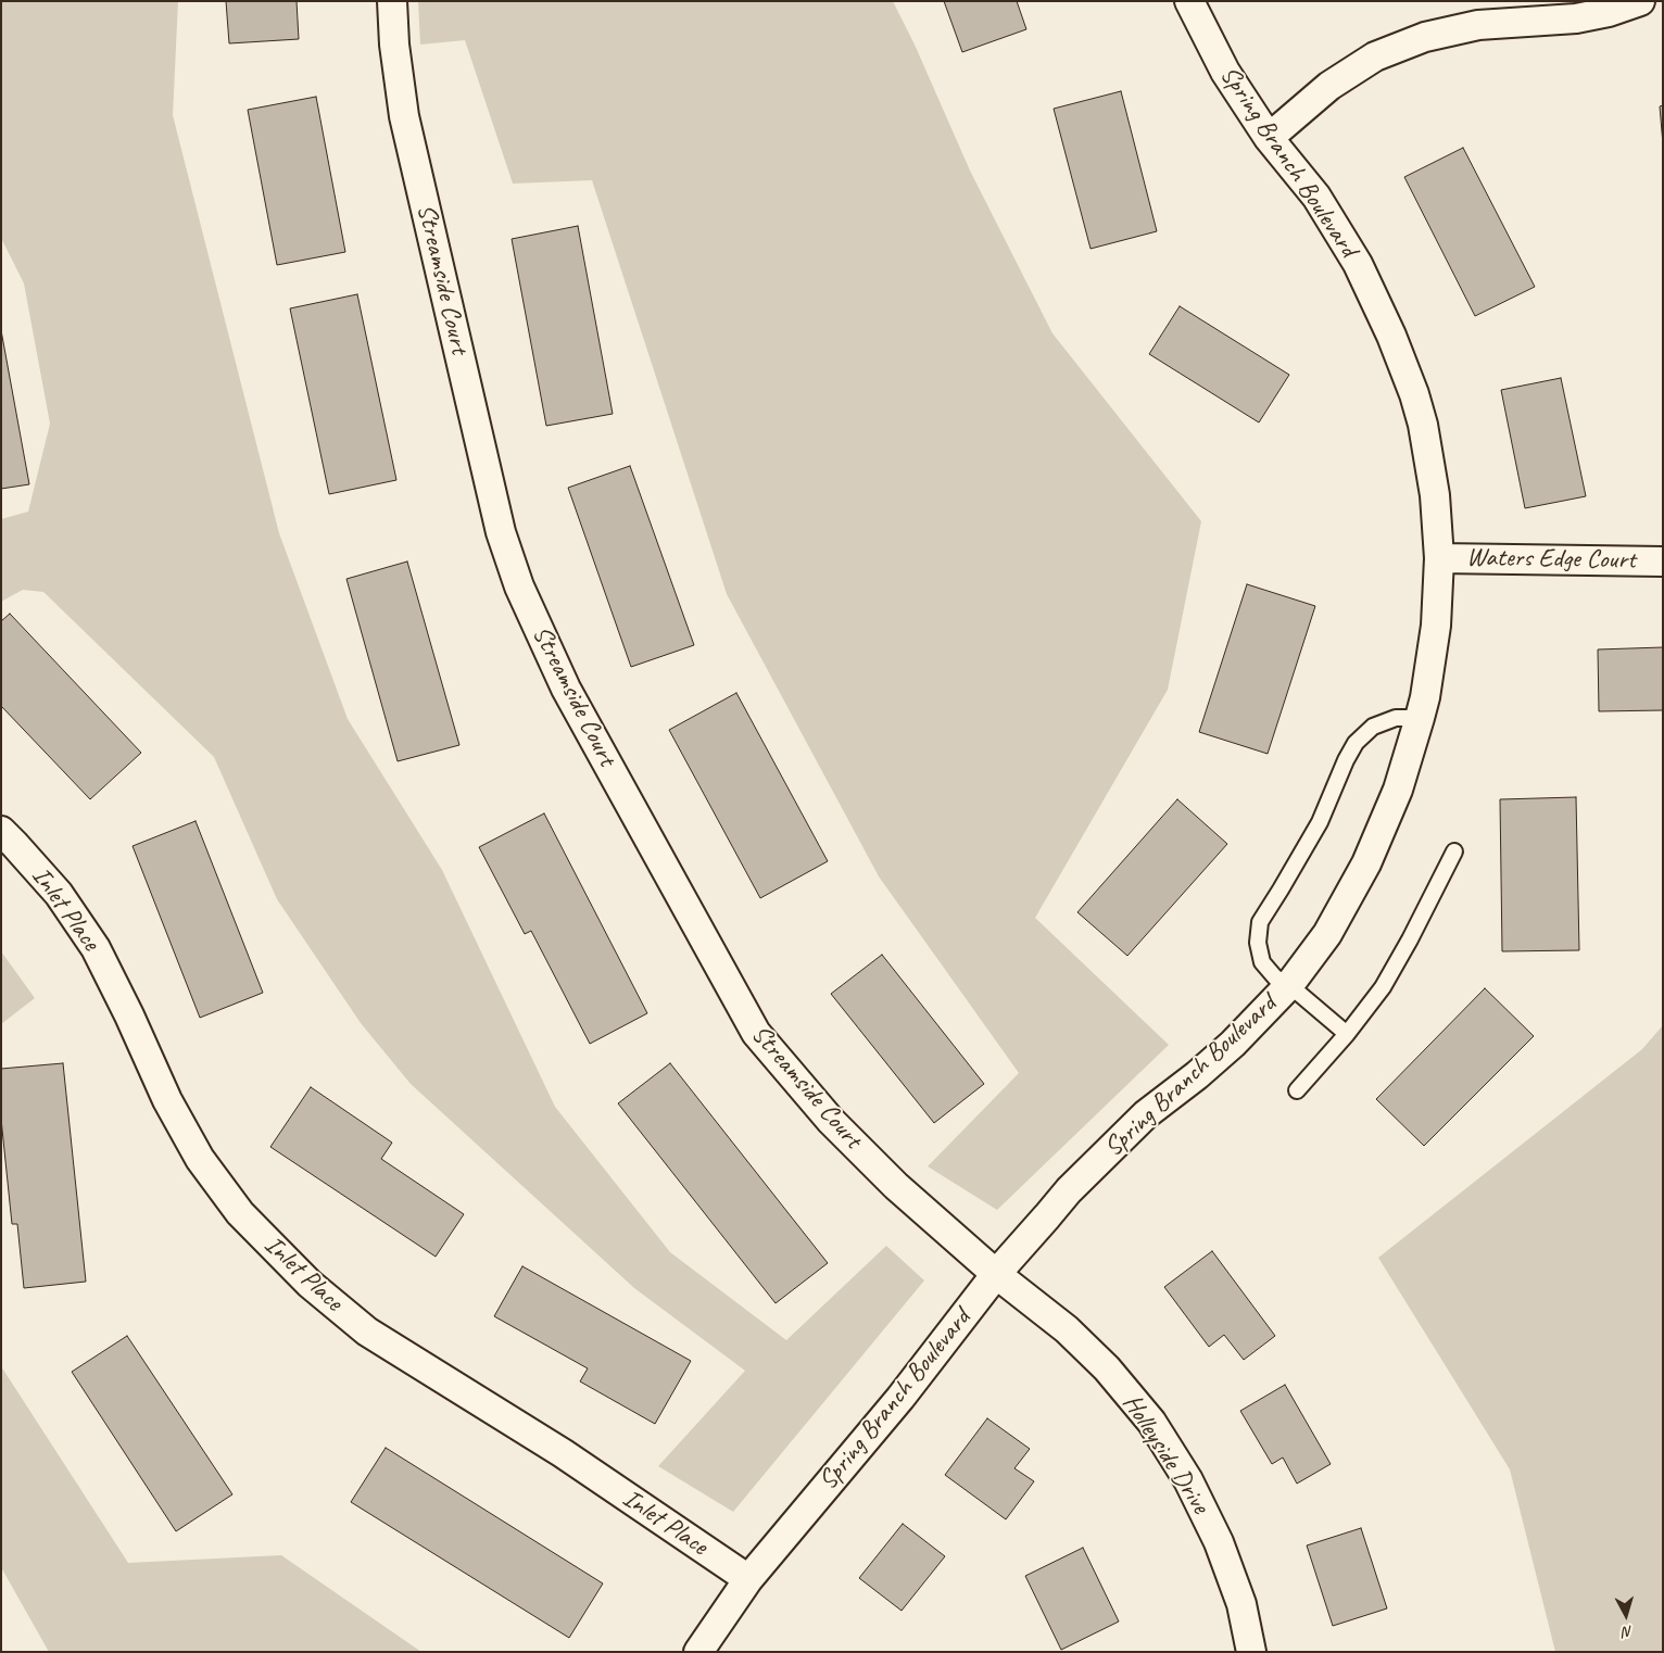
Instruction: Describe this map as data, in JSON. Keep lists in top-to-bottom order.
{
  "streets": {
    "street": [
      "Spring Branch Boulevard",
      "Streamside Court",
      "Waters Edge Court",
      "Inlet Place",
      "Holleyside Drive"
    ]
  },
  "crossings": [
    ["Spring Branch Boulevard", "Streamside Court"],
    ["Spring Branch Boulevard", "Waters Edge Court"],
    ["Spring Branch Boulevard", "Inlet Place"],
    ["Spring Branch Boulevard", "Holleyside Drive"],
    ["Streamside Court", "Holleyside Drive"]
  ],
  "north": "bottom"
}
